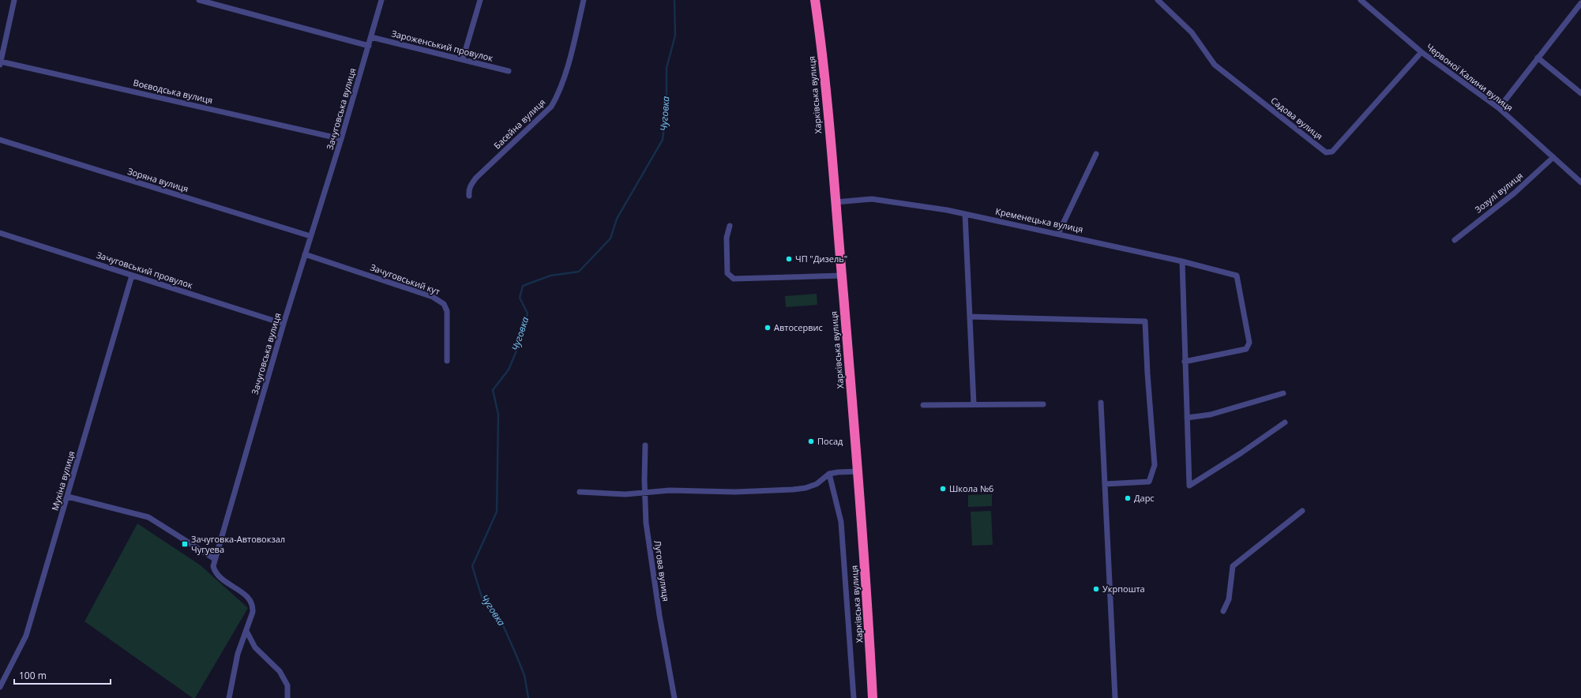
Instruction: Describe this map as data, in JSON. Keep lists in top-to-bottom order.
{
  "streets": {
    "highway": ["Харківська вулиця"],
    "street": [
      "Зароженський провулок",
      "Червоної Калини вулиця",
      "Воєводська вулиця",
      "Зачуговська вулиця",
      "Садова вулиця",
      "Басейна вулиця",
      "Зоряна вулиця",
      "Зозулі вулиця",
      "Кременецька вулиця",
      "Зачуговський провулок",
      "Зачуговський кут",
      "Мухіна вулиця",
      "Лугова вулиця"
    ]
  },
  "crossings": [
    ["Зароженський провулок", "Зачуговська вулиця"],
    ["Червоної Калини вулиця", "Садова вулиця"],
    ["Червоної Калини вулиця", "Зозулі вулиця"],
    ["Воєводська вулиця", "Зачуговська вулиця"],
    ["Харківська вулиця", "Кременецька вулиця"],
    ["Зачуговська вулиця", "Зоряна вулиця"],
    ["Зачуговська вулиця", "Зачуговський провулок"],
    ["Зачуговська вулиця", "Зачуговський кут"],
    ["Зачуговський провулок", "Мухіна вулиця"]
  ],
  "water": ["Чуговка"],
  "places": {
    "other": [
      "ЧП \"Дизель\"",
      "Автосервис",
      "Посад",
      "Школа №6",
      "Дарс",
      "Укрпошта"
    ],
    "transit": ["Зачуговка-Автовокзал Чугуева"]
  },
  "scale_bar": "100 m"
}
